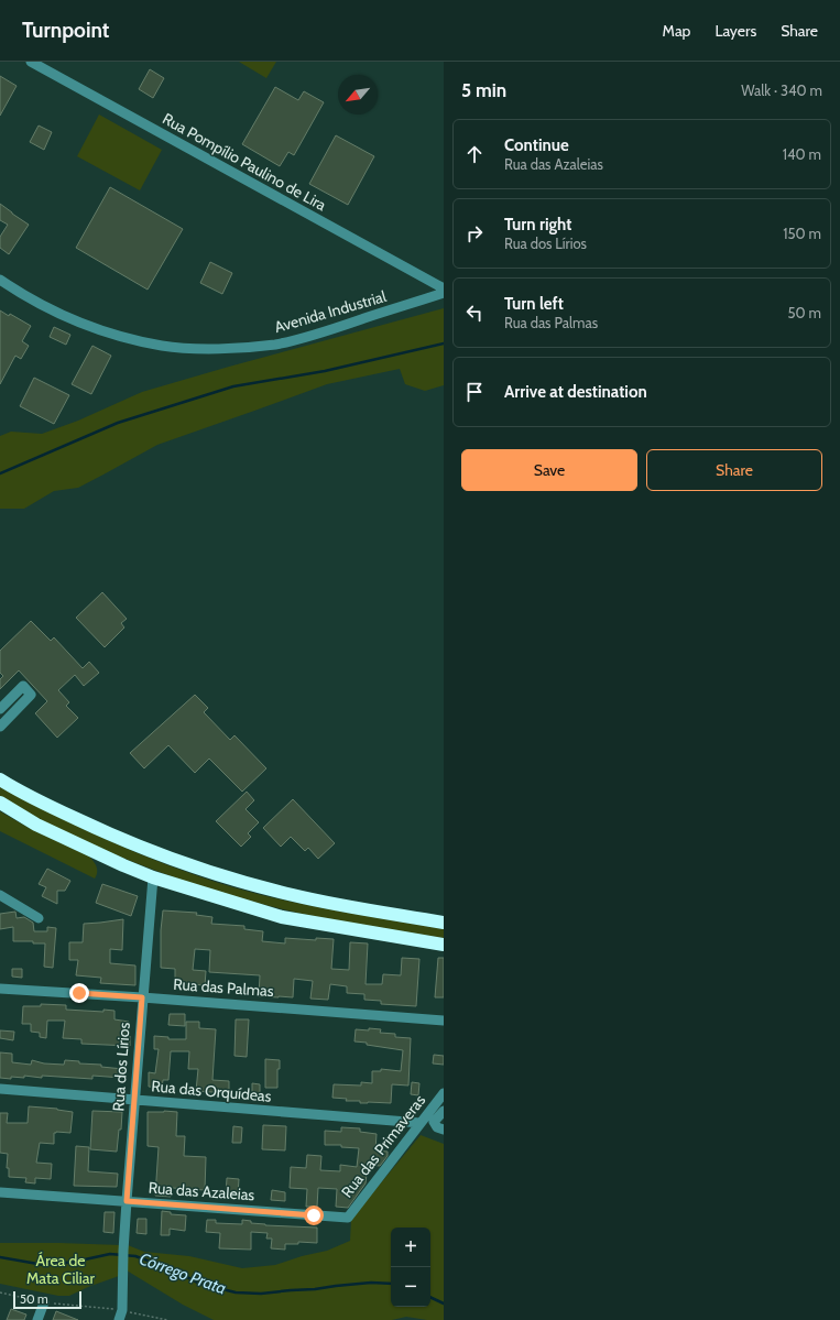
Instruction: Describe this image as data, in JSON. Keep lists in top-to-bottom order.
{
  "streets": {
    "street": [
      "Rua Pompílio Paulino de Lira",
      "Avenida Industrial",
      "Rua das Palmas",
      "Rua dos Lírios",
      "Rua das Orquídeas",
      "Rua das Primaveras",
      "Rua das Azaleias"
    ]
  },
  "crossings": [
    ["Rua das Palmas", "Rua dos Lírios"],
    ["Rua dos Lírios", "Rua das Orquídeas"],
    ["Rua dos Lírios", "Rua das Azaleias"],
    ["Rua das Orquídeas", "Rua das Primaveras"],
    ["Rua das Primaveras", "Rua das Azaleias"]
  ],
  "water": ["Córrego Prata"],
  "parks": ["Área de Mata Ciliar"],
  "scale_bar": "50 m",
  "north": "bottom left",
  "page": {
    "header": "Turnpoint",
    "nav": ["Map", "Layers", "Share"],
    "heading": ["5 min", "Walk · 340 m"],
    "list": [
      ["Continue", "Rua das Azaleias", "140 m"],
      ["Turn right", "Rua dos Lírios", "150 m"],
      ["Turn left", "Rua das Palmas", "50 m"],
      "Arrive at destination"
    ],
    "buttons": ["Save", "Share"],
    "map_buttons": ["+", "−"],
    "scale": "50 m"
  }
}
